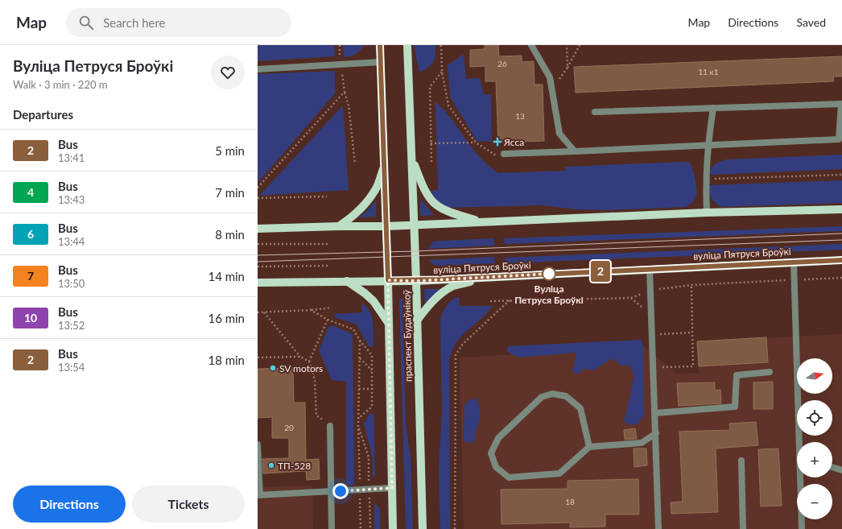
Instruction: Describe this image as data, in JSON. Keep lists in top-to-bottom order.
{
  "streets": {
    "main road": ["вуліца Пятруся Броўкі", "праспект Будаўнікоў"]
  },
  "crossings": [
    ["вуліца Пятруся Броўкі", "праспект Будаўнікоў"]
  ],
  "places": {
    "health": ["Ясса"],
    "other": ["Вуліца Петруся Броўкі", "SV motors", "ТП-528"]
  },
  "lines": ["bus line 2"],
  "house_numbers": [
    "26",
    "11 к1",
    "13",
    "20",
    "18"
  ],
  "north": "right",
  "page": {
    "header": "Map",
    "search": "Search here",
    "nav": ["Map", "Directions", "Saved"],
    "heading": [
      ["Вуліца Петруся Броўкі", "Walk · 3 min · 220 m"],
      "Departures"
    ],
    "on_map": "2",
    "list": [
      {
        "mark": "2",
        "name": "Bus",
        "note": "13:41",
        "value": "5 min"
      },
      {
        "mark": "4",
        "name": "Bus",
        "note": "13:43",
        "value": "7 min"
      },
      {
        "mark": "6",
        "name": "Bus",
        "note": "13:44",
        "value": "8 min"
      },
      {
        "mark": "7",
        "name": "Bus",
        "note": "13:50",
        "value": "14 min"
      },
      {
        "mark": "10",
        "name": "Bus",
        "note": "13:52",
        "value": "16 min"
      },
      {
        "mark": "2",
        "name": "Bus",
        "note": "13:54",
        "value": "18 min"
      }
    ],
    "map_buttons": ["+", "−"],
    "buttons": ["Directions", "Tickets"]
  }
}
